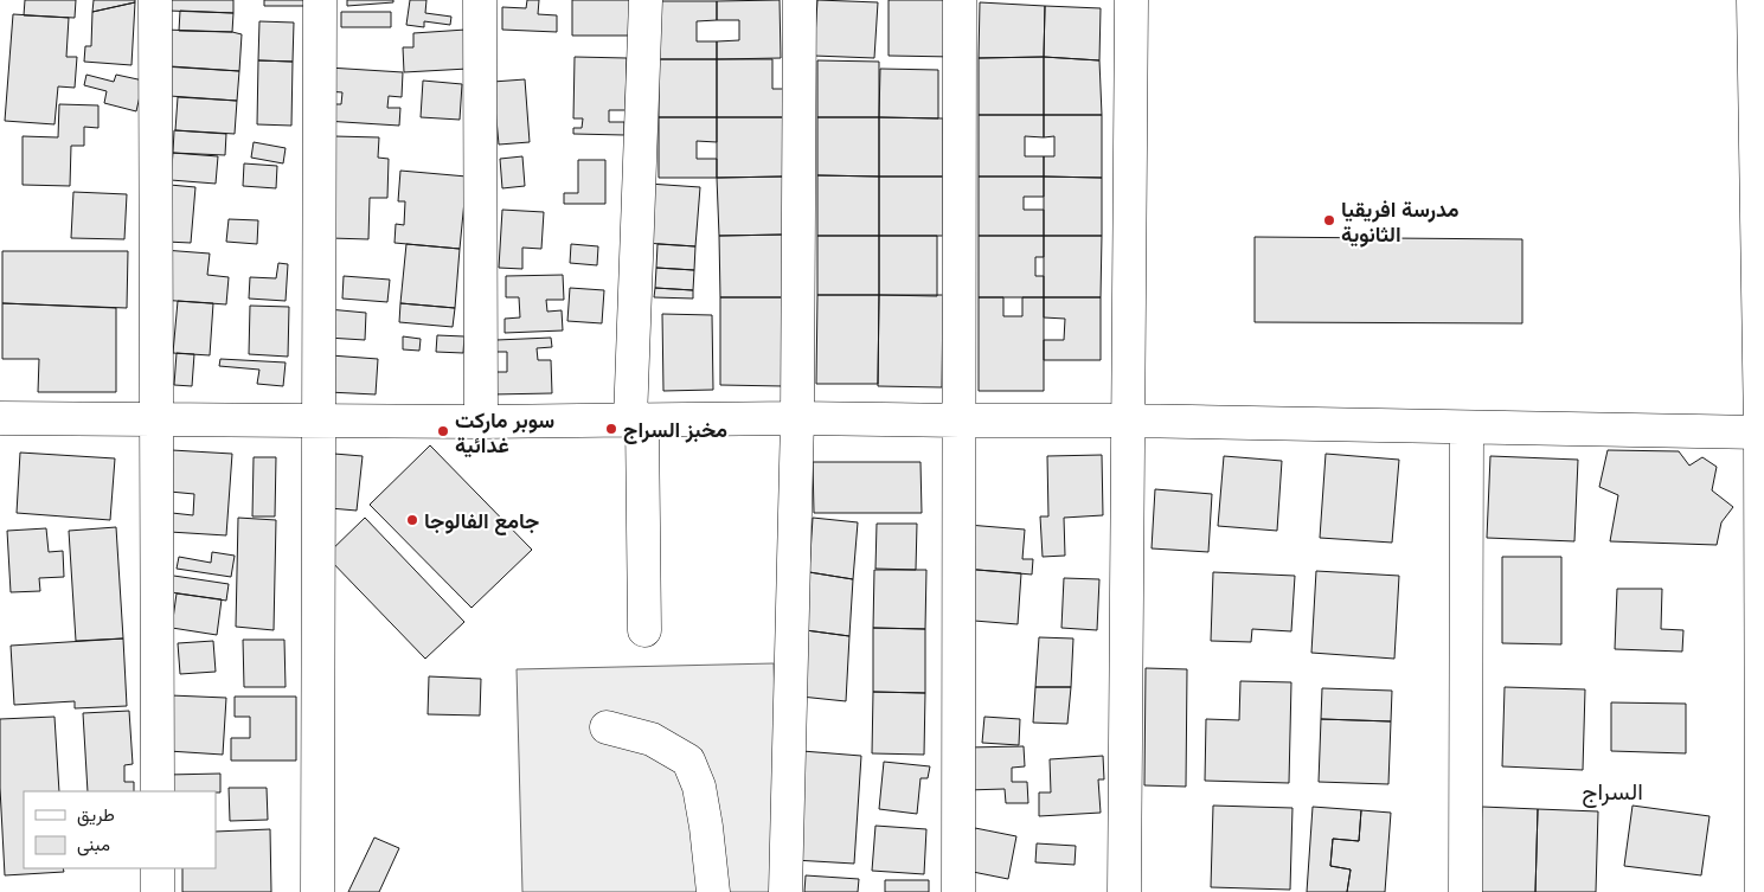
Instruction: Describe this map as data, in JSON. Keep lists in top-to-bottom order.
{
  "districts": ["السراج"],
  "places": [
    "مدرسة افريقيا الثانوية",
    "مخبز السراج",
    "سوبر ماركت غدائية",
    "جامع الفالوجا"
  ],
  "legend": ["طريق", "مبنى"]
}
